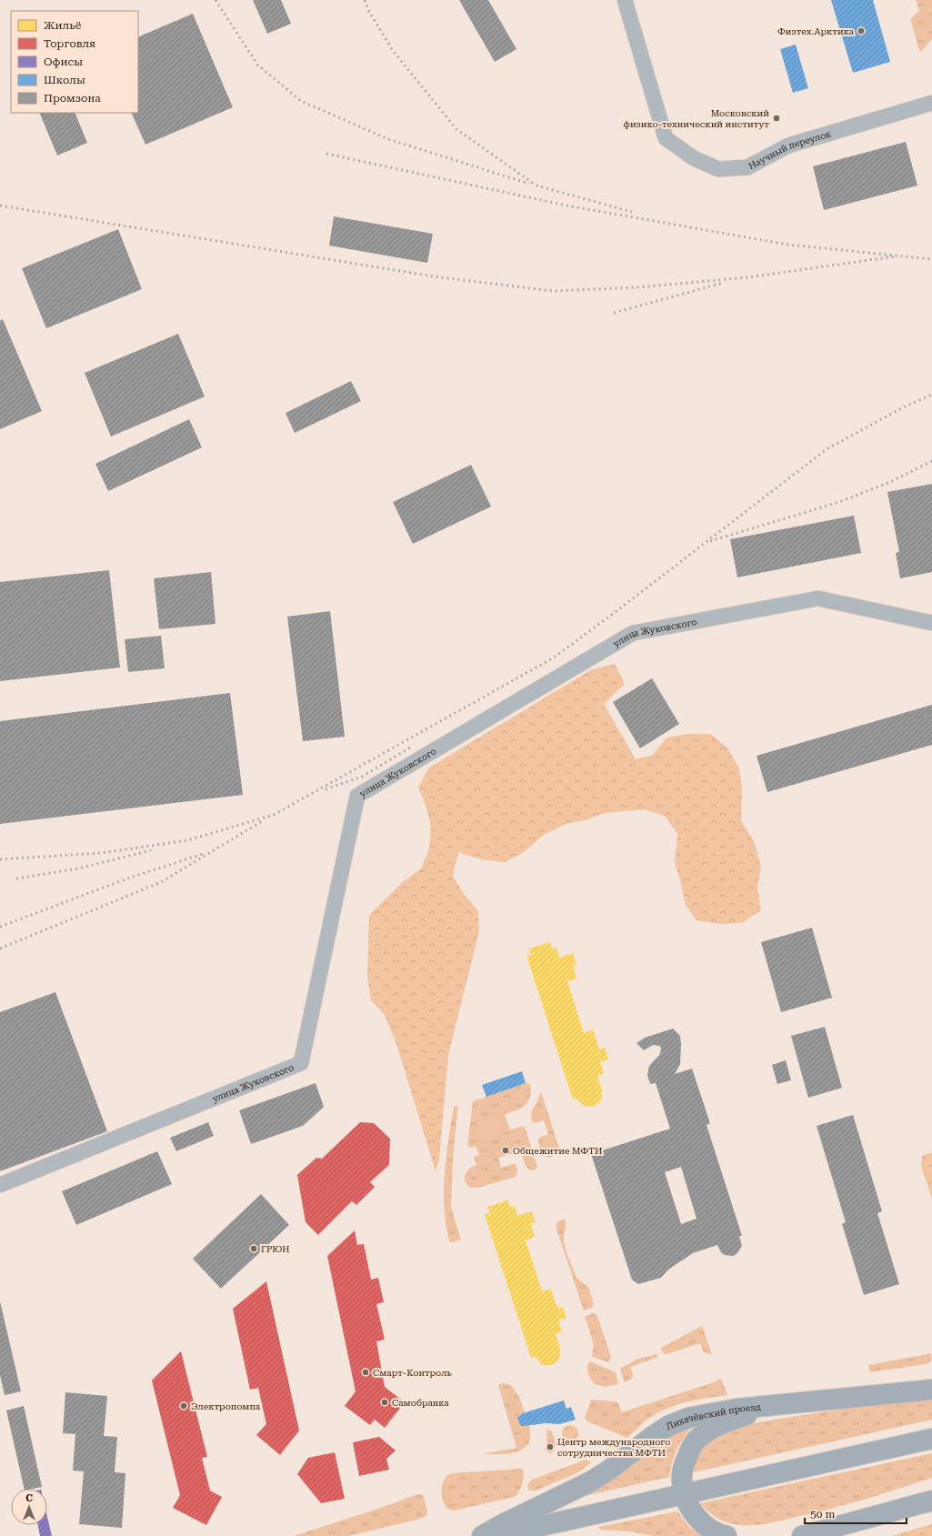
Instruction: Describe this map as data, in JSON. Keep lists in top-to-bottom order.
{
  "streets": {
    "main road": ["Лихачёвский проезд"],
    "street": ["Научный переулок", "улица Жуковского"]
  },
  "places": [
    "Физтех.Арктика",
    "Московский физико-технический институт",
    "Общежитие МФТИ",
    "ГРЮН",
    "Смарт-Контроль",
    "Самобранка",
    "Электропомпа",
    "Центр международного сотрудничества МФТИ"
  ],
  "legend": [
    "Жильё",
    "Торговля",
    "Офисы",
    "Школы",
    "Промзона"
  ],
  "scale_bar": "50 m",
  "north": "top"
}
